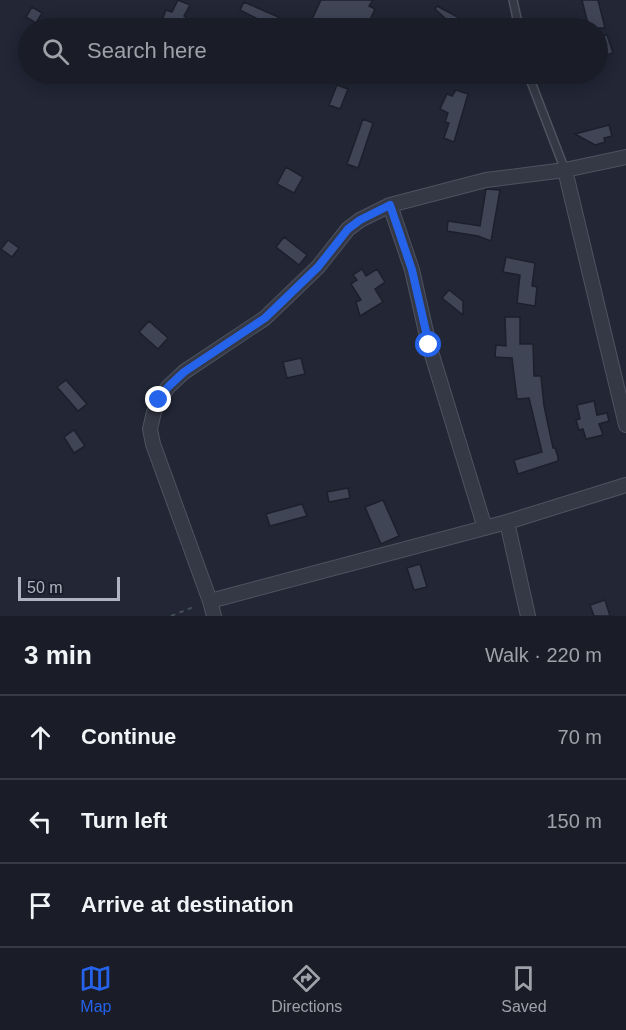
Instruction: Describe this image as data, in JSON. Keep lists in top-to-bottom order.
{
  "scale_bar": "50 m",
  "page": {
    "search": "Search here",
    "scale": "50 m",
    "heading": ["3 min", "Walk · 220 m"],
    "list": [
      ["Continue", "70 m"],
      ["Turn left", "150 m"],
      "Arrive at destination"
    ],
    "nav": ["Map", "Directions", "Saved"]
  }
}
